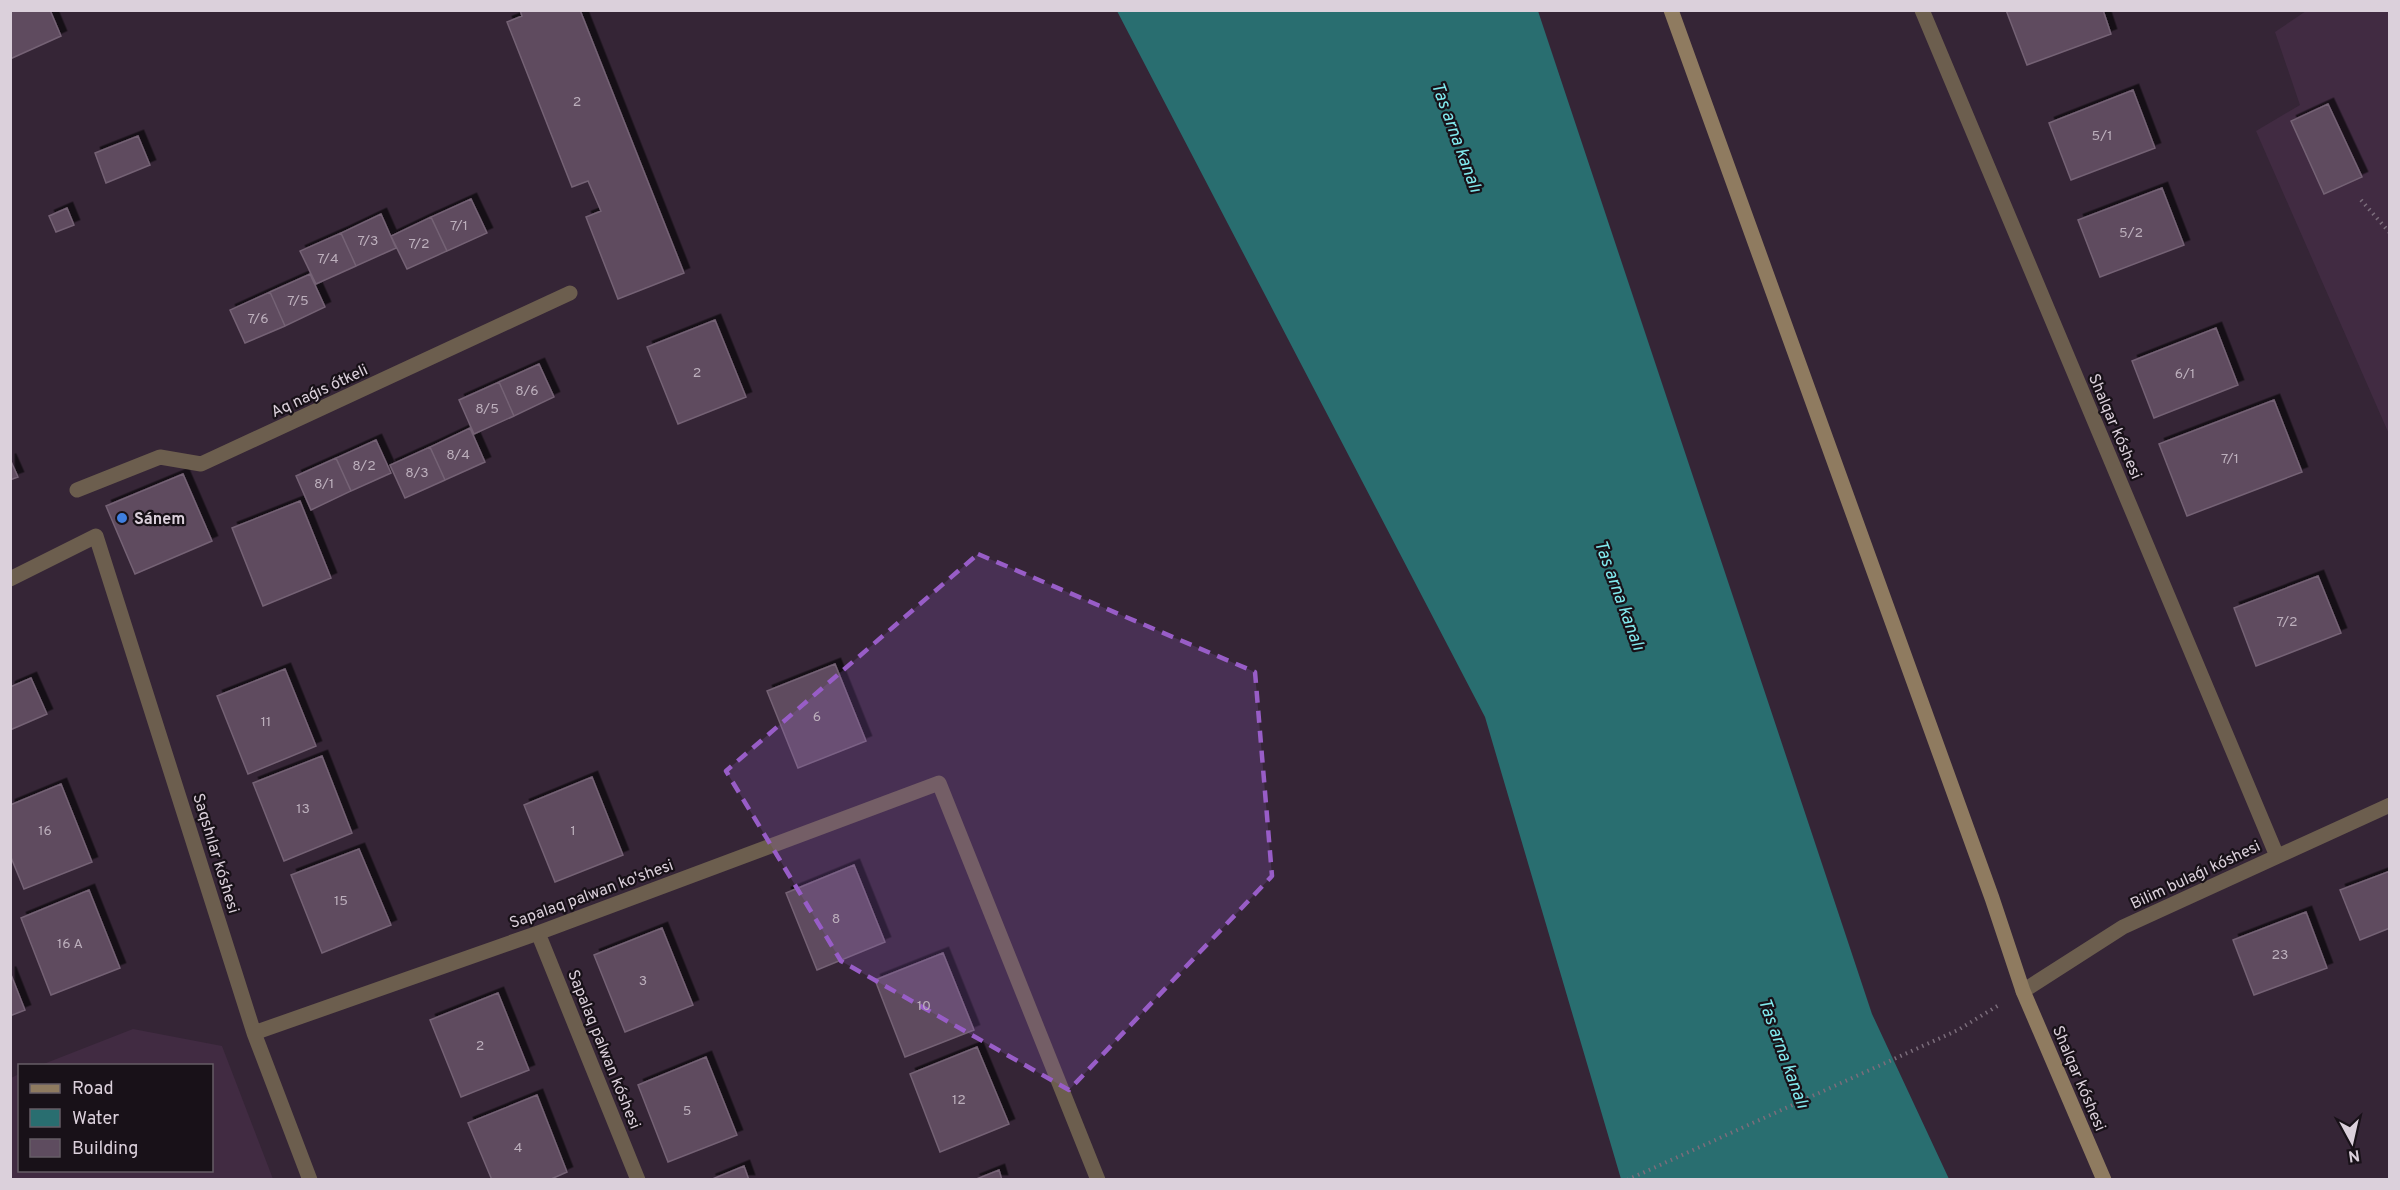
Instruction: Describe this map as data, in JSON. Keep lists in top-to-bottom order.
{
  "streets": {
    "street": [
      "Aq naǵıs ótkeli",
      "Shalqar kóshesi",
      "Saqshılar kóshesi",
      "Bilim bulaǵı kóshesi",
      "Sapalaq palwan ko'shesi",
      "Sapalaq palwan kóshesi"
    ]
  },
  "crossings": [
    ["Shalqar kóshesi", "Bilim bulaǵı kóshesi"],
    ["Saqshılar kóshesi", "Sapalaq palwan ko'shesi"],
    ["Sapalaq palwan ko'shesi", "Sapalaq palwan kóshesi"]
  ],
  "water": ["Tas arna kanalı"],
  "places": ["Sánem"],
  "house_numbers": [
    "2",
    "5/1",
    "7/1",
    "5/2",
    "7/3",
    "7/2",
    "7/4",
    "7/5",
    "7/6",
    "2",
    "6/1",
    "8/6",
    "8/5",
    "8/4",
    "7/1",
    "8/2",
    "8/3",
    "8/1",
    "7/2",
    "6",
    "11",
    "13",
    "16",
    "1",
    "15",
    "8",
    "16 А",
    "23",
    "3",
    "10",
    "2",
    "12",
    "5",
    "4"
  ],
  "legend": ["Road", "Water", "Building"],
  "north": "bottom"
}
